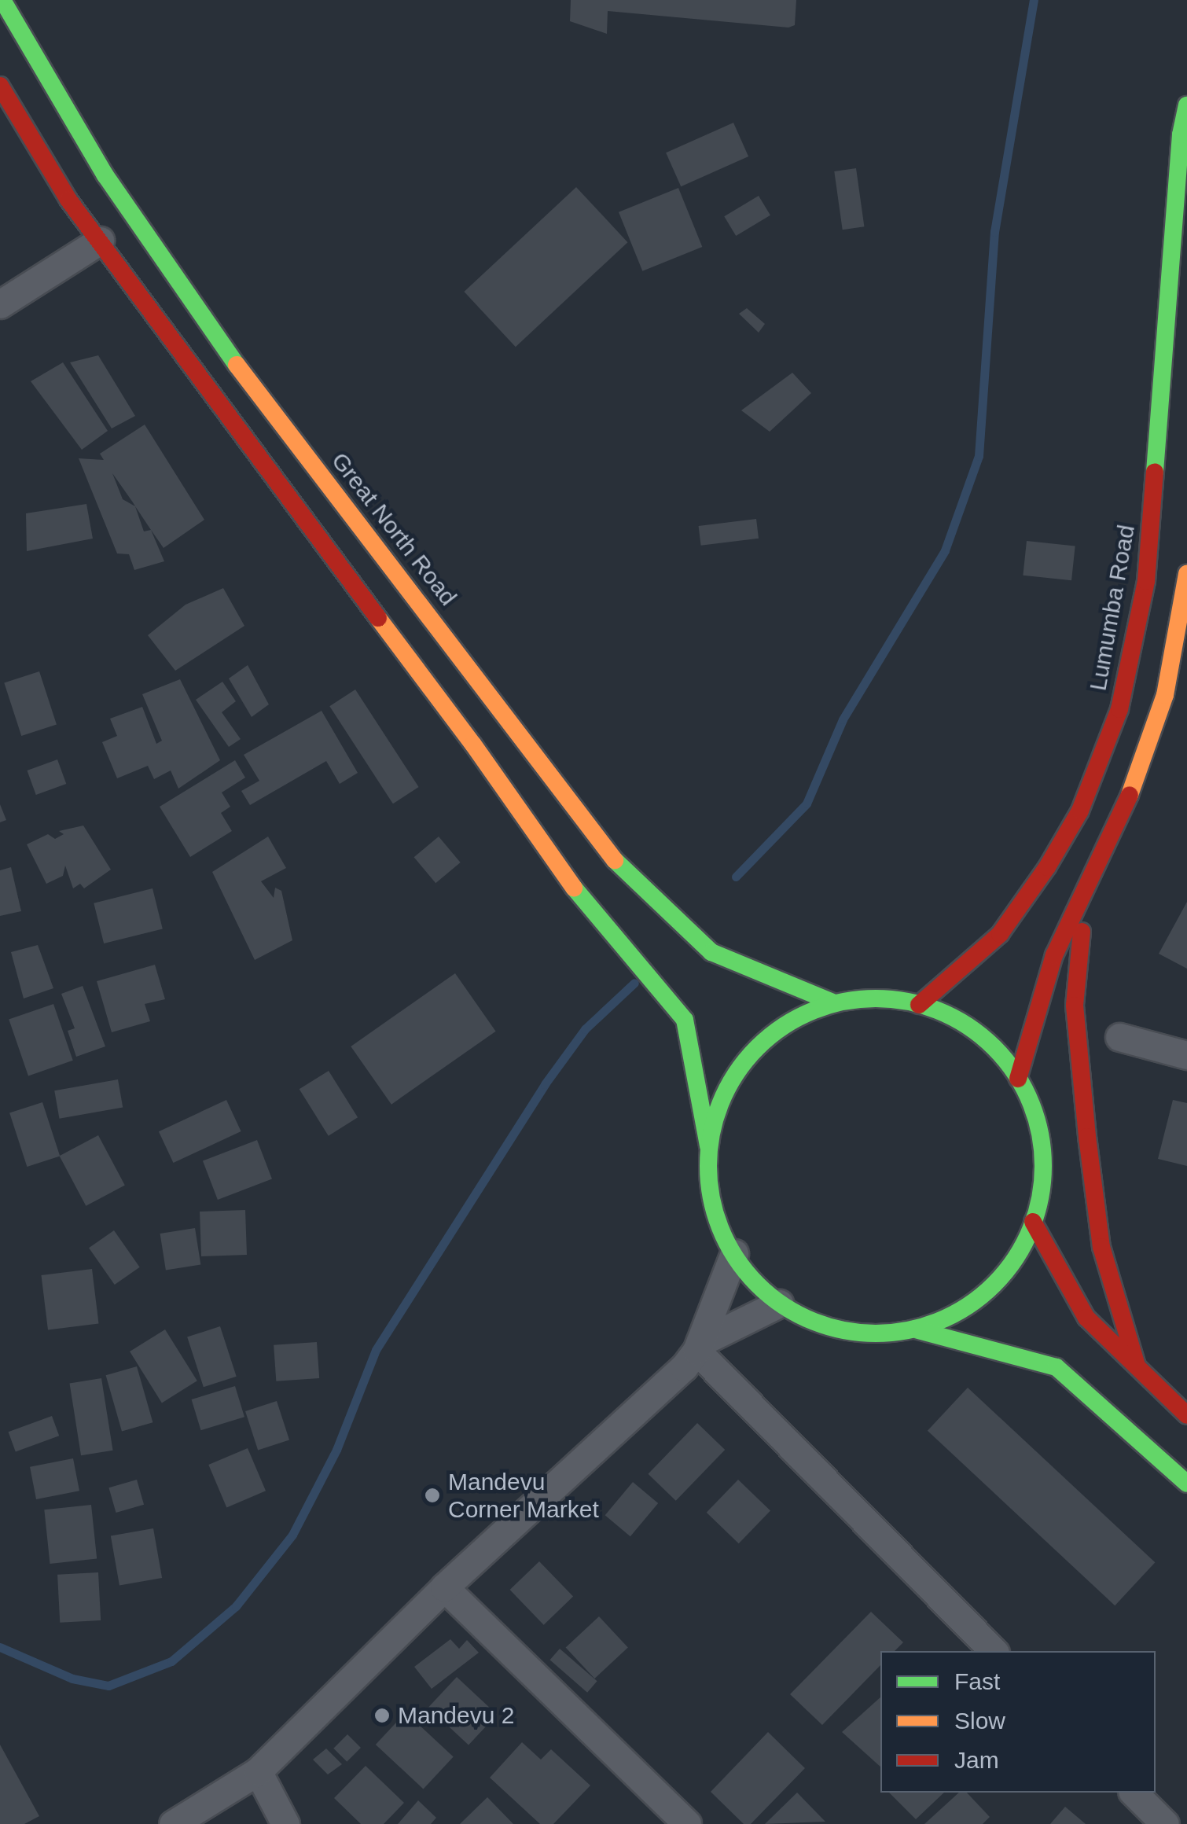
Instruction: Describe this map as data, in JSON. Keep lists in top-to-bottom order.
{
  "streets": {
    "main road": ["Great North Road", "Lumumba Road"]
  },
  "places": ["Mandevu Corner Market", "Mandevu 2"],
  "legend": ["Fast", "Slow", "Jam"]
}
